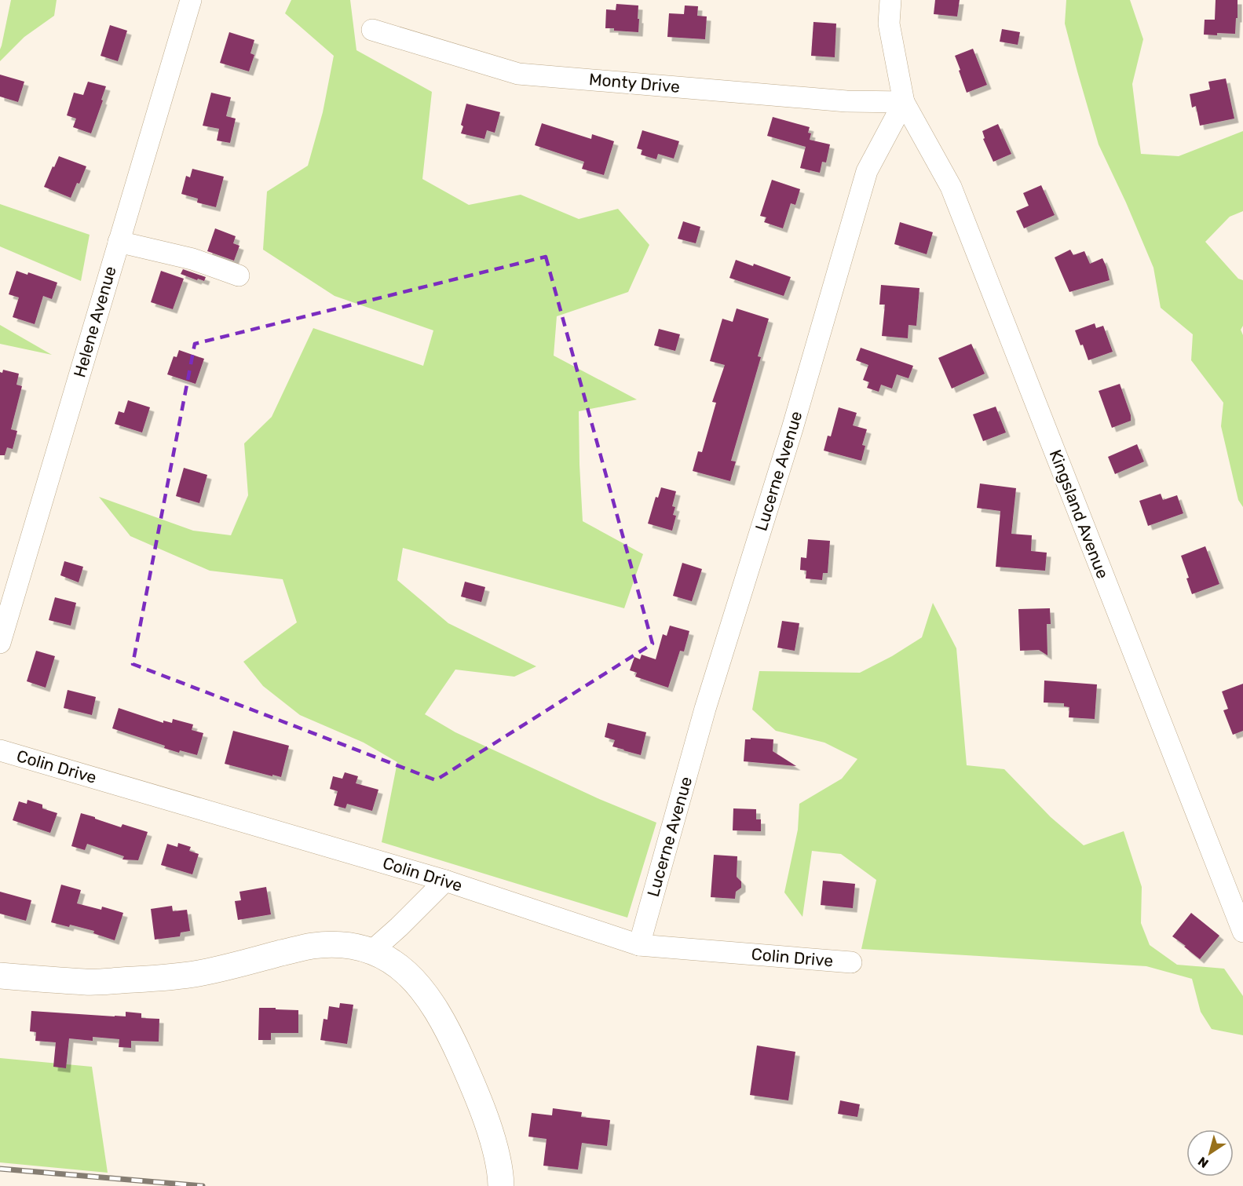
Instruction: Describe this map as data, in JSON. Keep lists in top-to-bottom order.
{
  "streets": {
    "street": [
      "Monty Drive",
      "Helene Avenue",
      "Lucerne Avenue",
      "Kingsland Avenue",
      "Colin Drive"
    ]
  },
  "crossings": [
    ["Monty Drive", "Lucerne Avenue"],
    ["Monty Drive", "Kingsland Avenue"],
    ["Lucerne Avenue", "Kingsland Avenue"],
    ["Lucerne Avenue", "Colin Drive"]
  ],
  "north": "bottom left"
}
